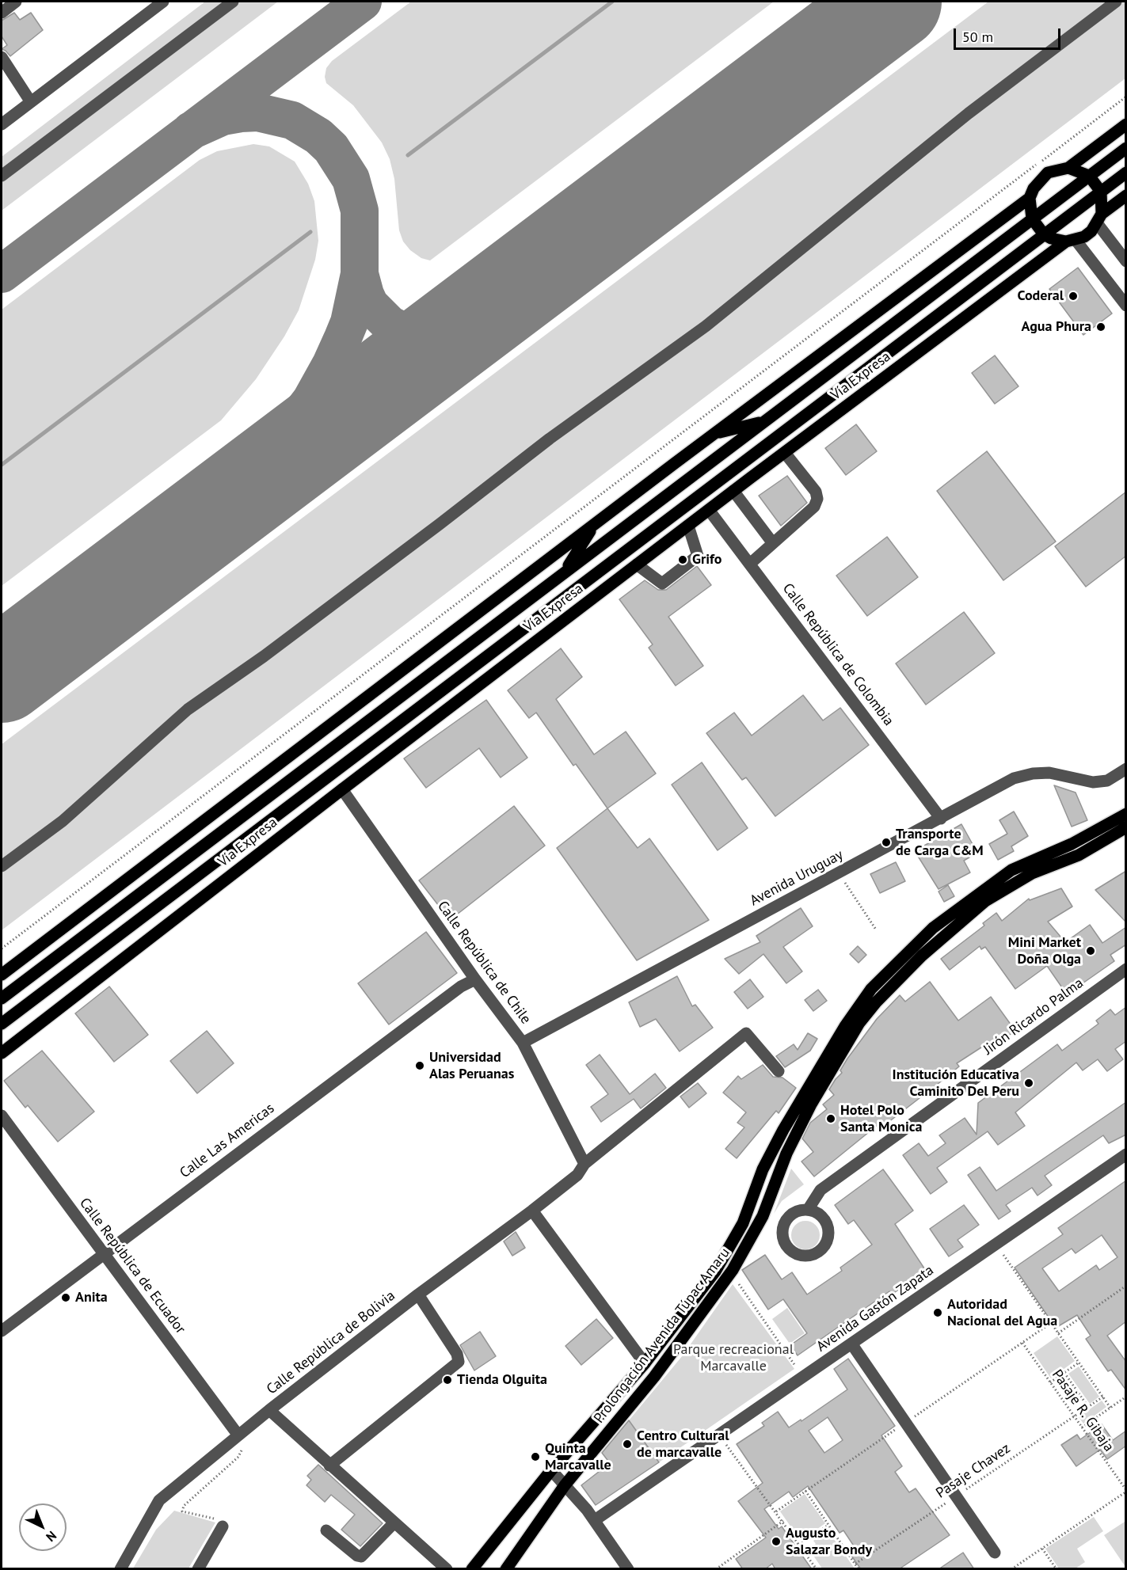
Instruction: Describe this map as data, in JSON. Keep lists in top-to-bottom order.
{
  "streets": {
    "main road": ["Vía Expresa", "Prolongación Avenida Túpac Amaru"],
    "street": [
      "Calle República de Colombia",
      "Avenida Uruguay",
      "Calle República de Chile",
      "Jirón Ricardo Palma",
      "Calle Las Americas",
      "Calle República de Ecuador",
      "Avenida Gastón Zapata",
      "Calle República de Bolivia"
    ],
    "path": ["Pasaje R. Gibaja", "Pasaje Chavez"]
  },
  "crossings": [
    ["Vía Expresa", "Calle República de Colombia"],
    ["Vía Expresa", "Calle República de Chile"],
    ["Calle República de Colombia", "Avenida Uruguay"],
    ["Avenida Uruguay", "Calle República de Chile"],
    ["Calle República de Chile", "Calle Las Americas"],
    ["Calle República de Chile", "Calle República de Bolivia"],
    ["Calle Las Americas", "Calle República de Ecuador"],
    ["Calle República de Ecuador", "Calle República de Bolivia"],
    ["Pasaje R. Gibaja", "Pasaje Chavez"]
  ],
  "parks": ["Parque recreacional Marcavalle"],
  "places": [
    "Coderal",
    "Agua Phura",
    "Grifo",
    "Transporte de Carga C&M",
    "Mini Market Doña Olga",
    "Universidad Alas Peruanas",
    "Institución Educativa Caminito Del Peru",
    "Hotel Polo Santa Monica",
    "Anita",
    "Autoridad Nacional del Agua",
    "Tienda Olguita",
    "Centro Cultural de marcavalle",
    "Quinta Marcavalle",
    "Augusto Salazar Bondy"
  ],
  "scale_bar": "50 m",
  "north": "bottom right"
}
